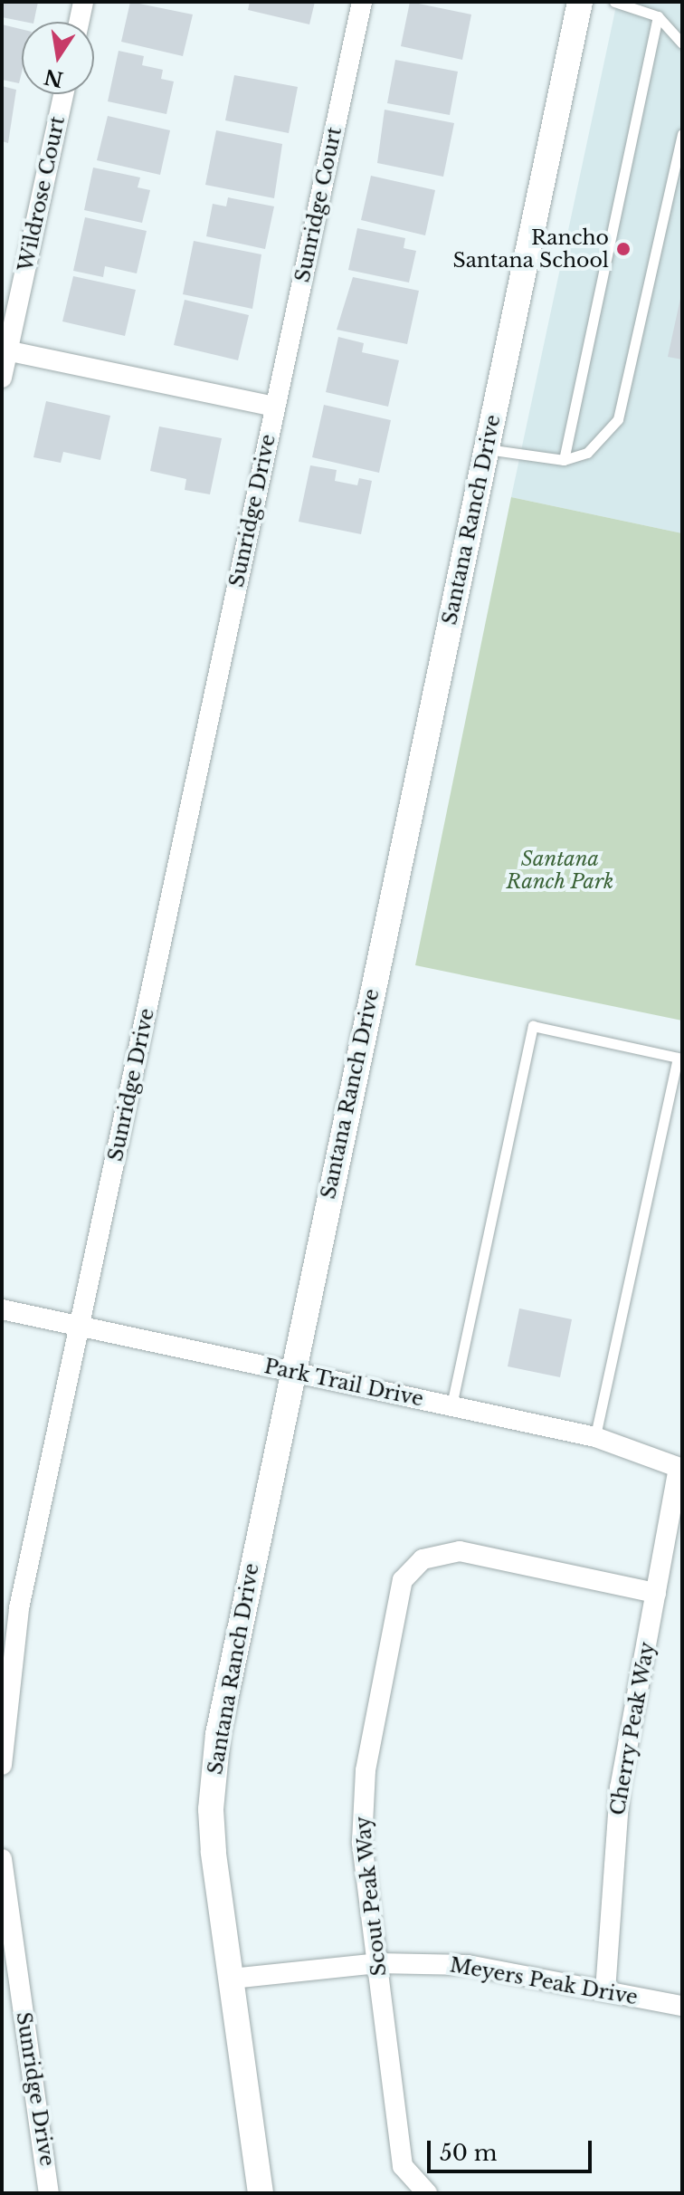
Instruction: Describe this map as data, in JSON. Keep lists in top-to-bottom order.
{
  "streets": {
    "street": [
      "Wildrose Court",
      "Sunridge Court",
      "Sunridge Drive",
      "Santana Ranch Drive",
      "Park Trail Drive",
      "Cherry Peak Way",
      "Scout Peak Way",
      "Meyers Peak Drive"
    ]
  },
  "crossings": [
    ["Sunridge Court", "Sunridge Drive"],
    ["Sunridge Drive", "Park Trail Drive"],
    ["Santana Ranch Drive", "Park Trail Drive"],
    ["Santana Ranch Drive", "Meyers Peak Drive"],
    ["Park Trail Drive", "Cherry Peak Way"],
    ["Cherry Peak Way", "Scout Peak Way"],
    ["Cherry Peak Way", "Meyers Peak Drive"],
    ["Scout Peak Way", "Meyers Peak Drive"]
  ],
  "parks": ["Santana Ranch Park"],
  "places": ["Rancho Santana School"],
  "scale_bar": "50 m",
  "north": "bottom"
}
